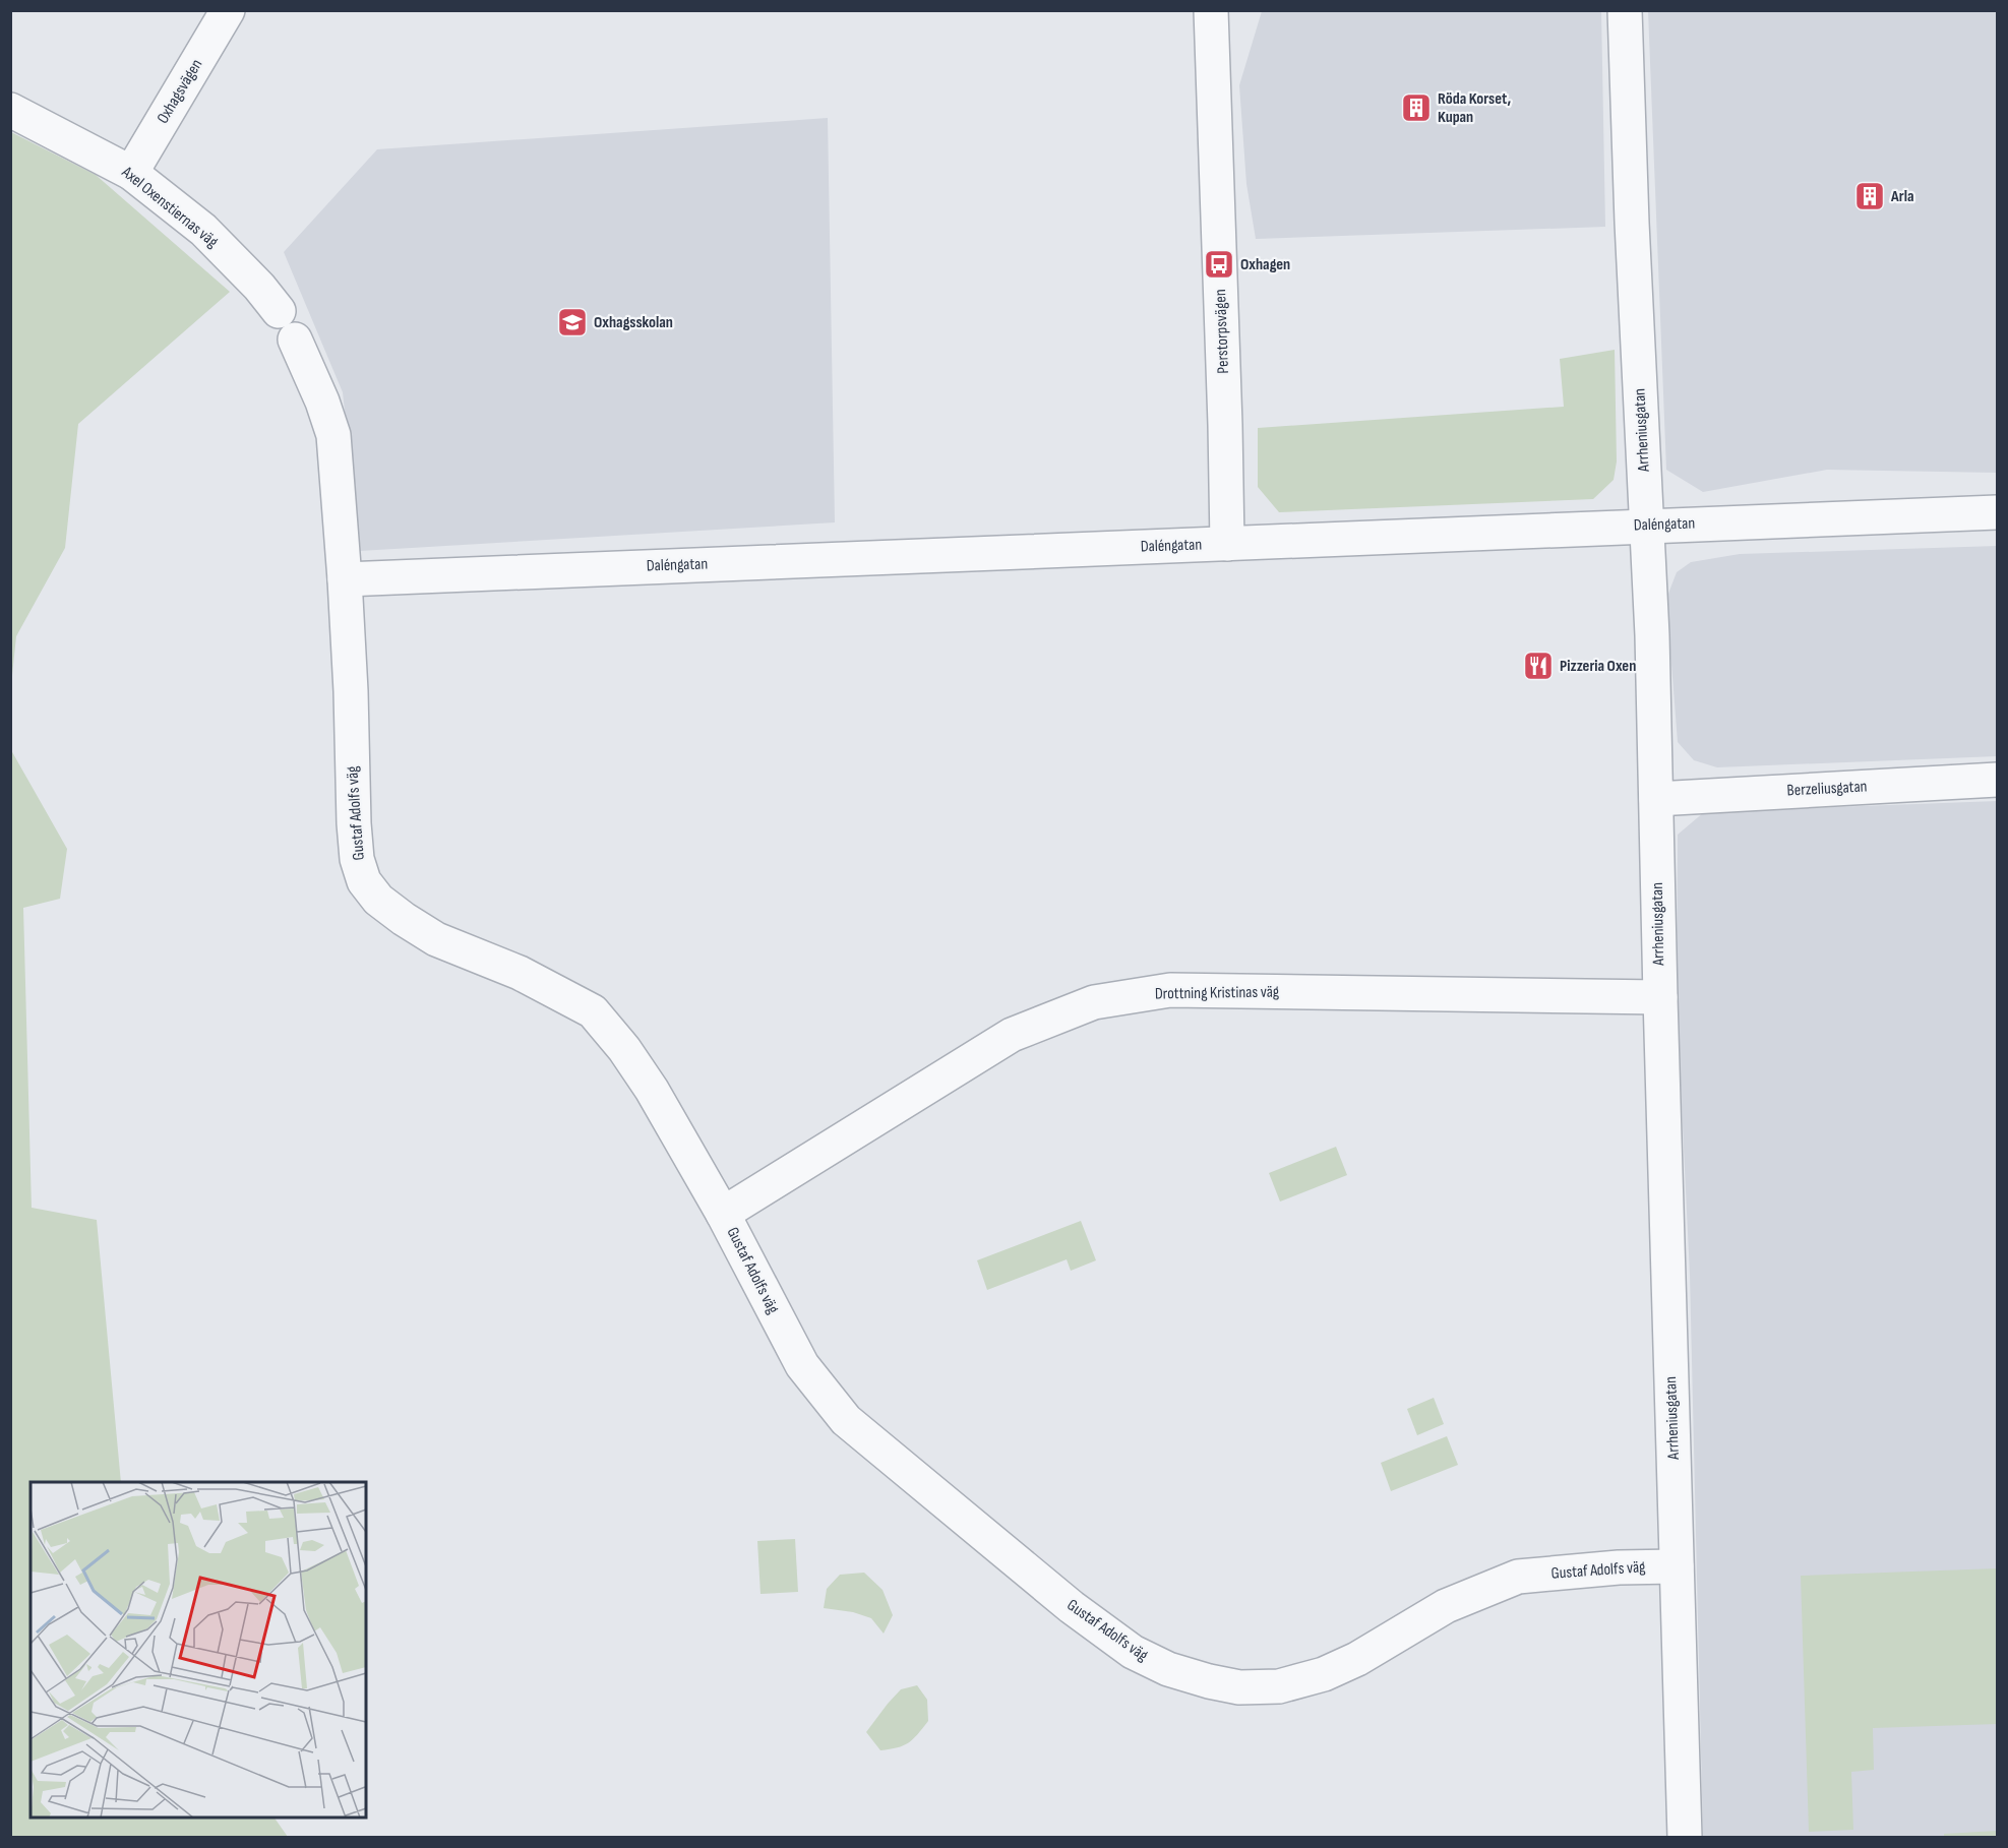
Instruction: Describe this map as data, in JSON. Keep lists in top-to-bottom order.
{
  "streets": {
    "street": [
      "Oxhagsvägen",
      "Axel Oxenstiernas väg",
      "Perstorpsvägen",
      "Arrheniusgatan",
      "Daléngatan",
      "Berzeliusgatan",
      "Gustaf Adolfs väg",
      "Drottning Kristinas väg"
    ]
  },
  "crossings": [
    ["Oxhagsvägen", "Axel Oxenstiernas väg"],
    ["Perstorpsvägen", "Daléngatan"],
    ["Arrheniusgatan", "Daléngatan"],
    ["Arrheniusgatan", "Berzeliusgatan"],
    ["Arrheniusgatan", "Gustaf Adolfs väg"],
    ["Arrheniusgatan", "Drottning Kristinas väg"],
    ["Daléngatan", "Gustaf Adolfs väg"],
    ["Gustaf Adolfs väg", "Drottning Kristinas väg"]
  ],
  "places": {
    "building": ["Röda Korset, Kupan", "Arla"],
    "bus stop": ["Oxhagen"],
    "school or university": ["Oxhagsskolan"],
    "restaurant": ["Pizzeria Oxen"]
  }
}
